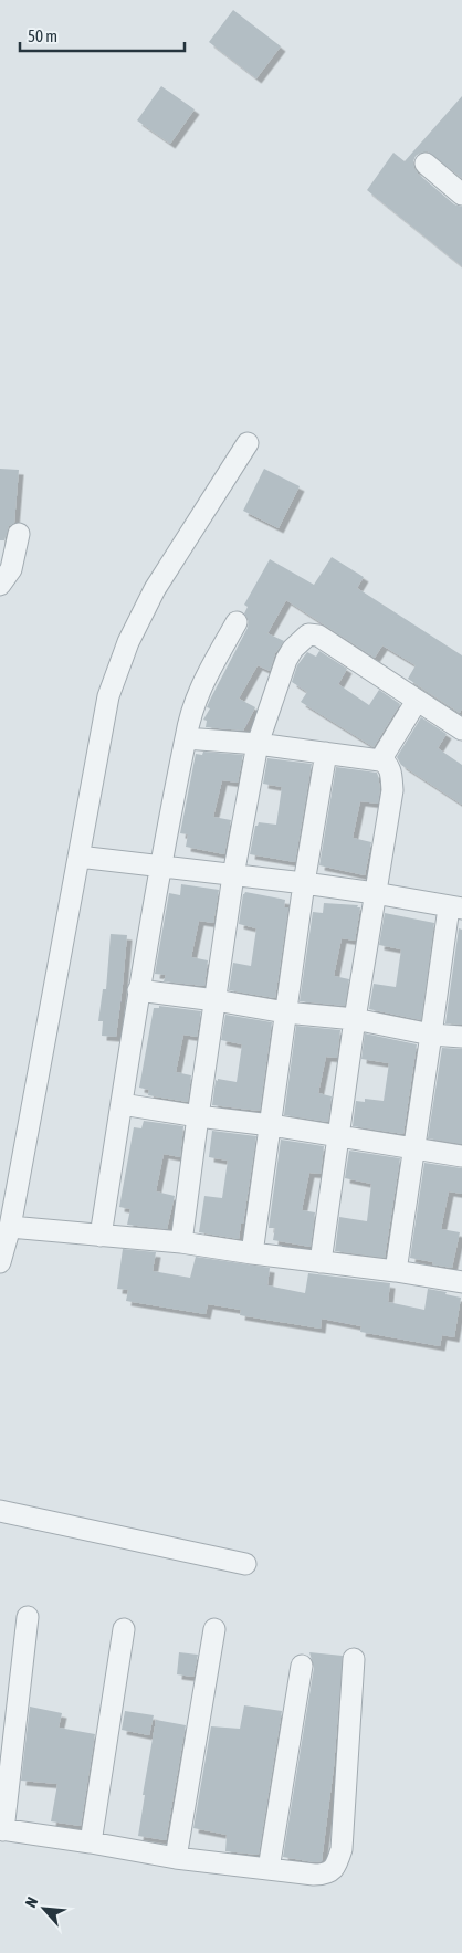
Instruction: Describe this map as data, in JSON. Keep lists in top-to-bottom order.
{
  "scale_bar": "50 m",
  "north": "top left"
}
